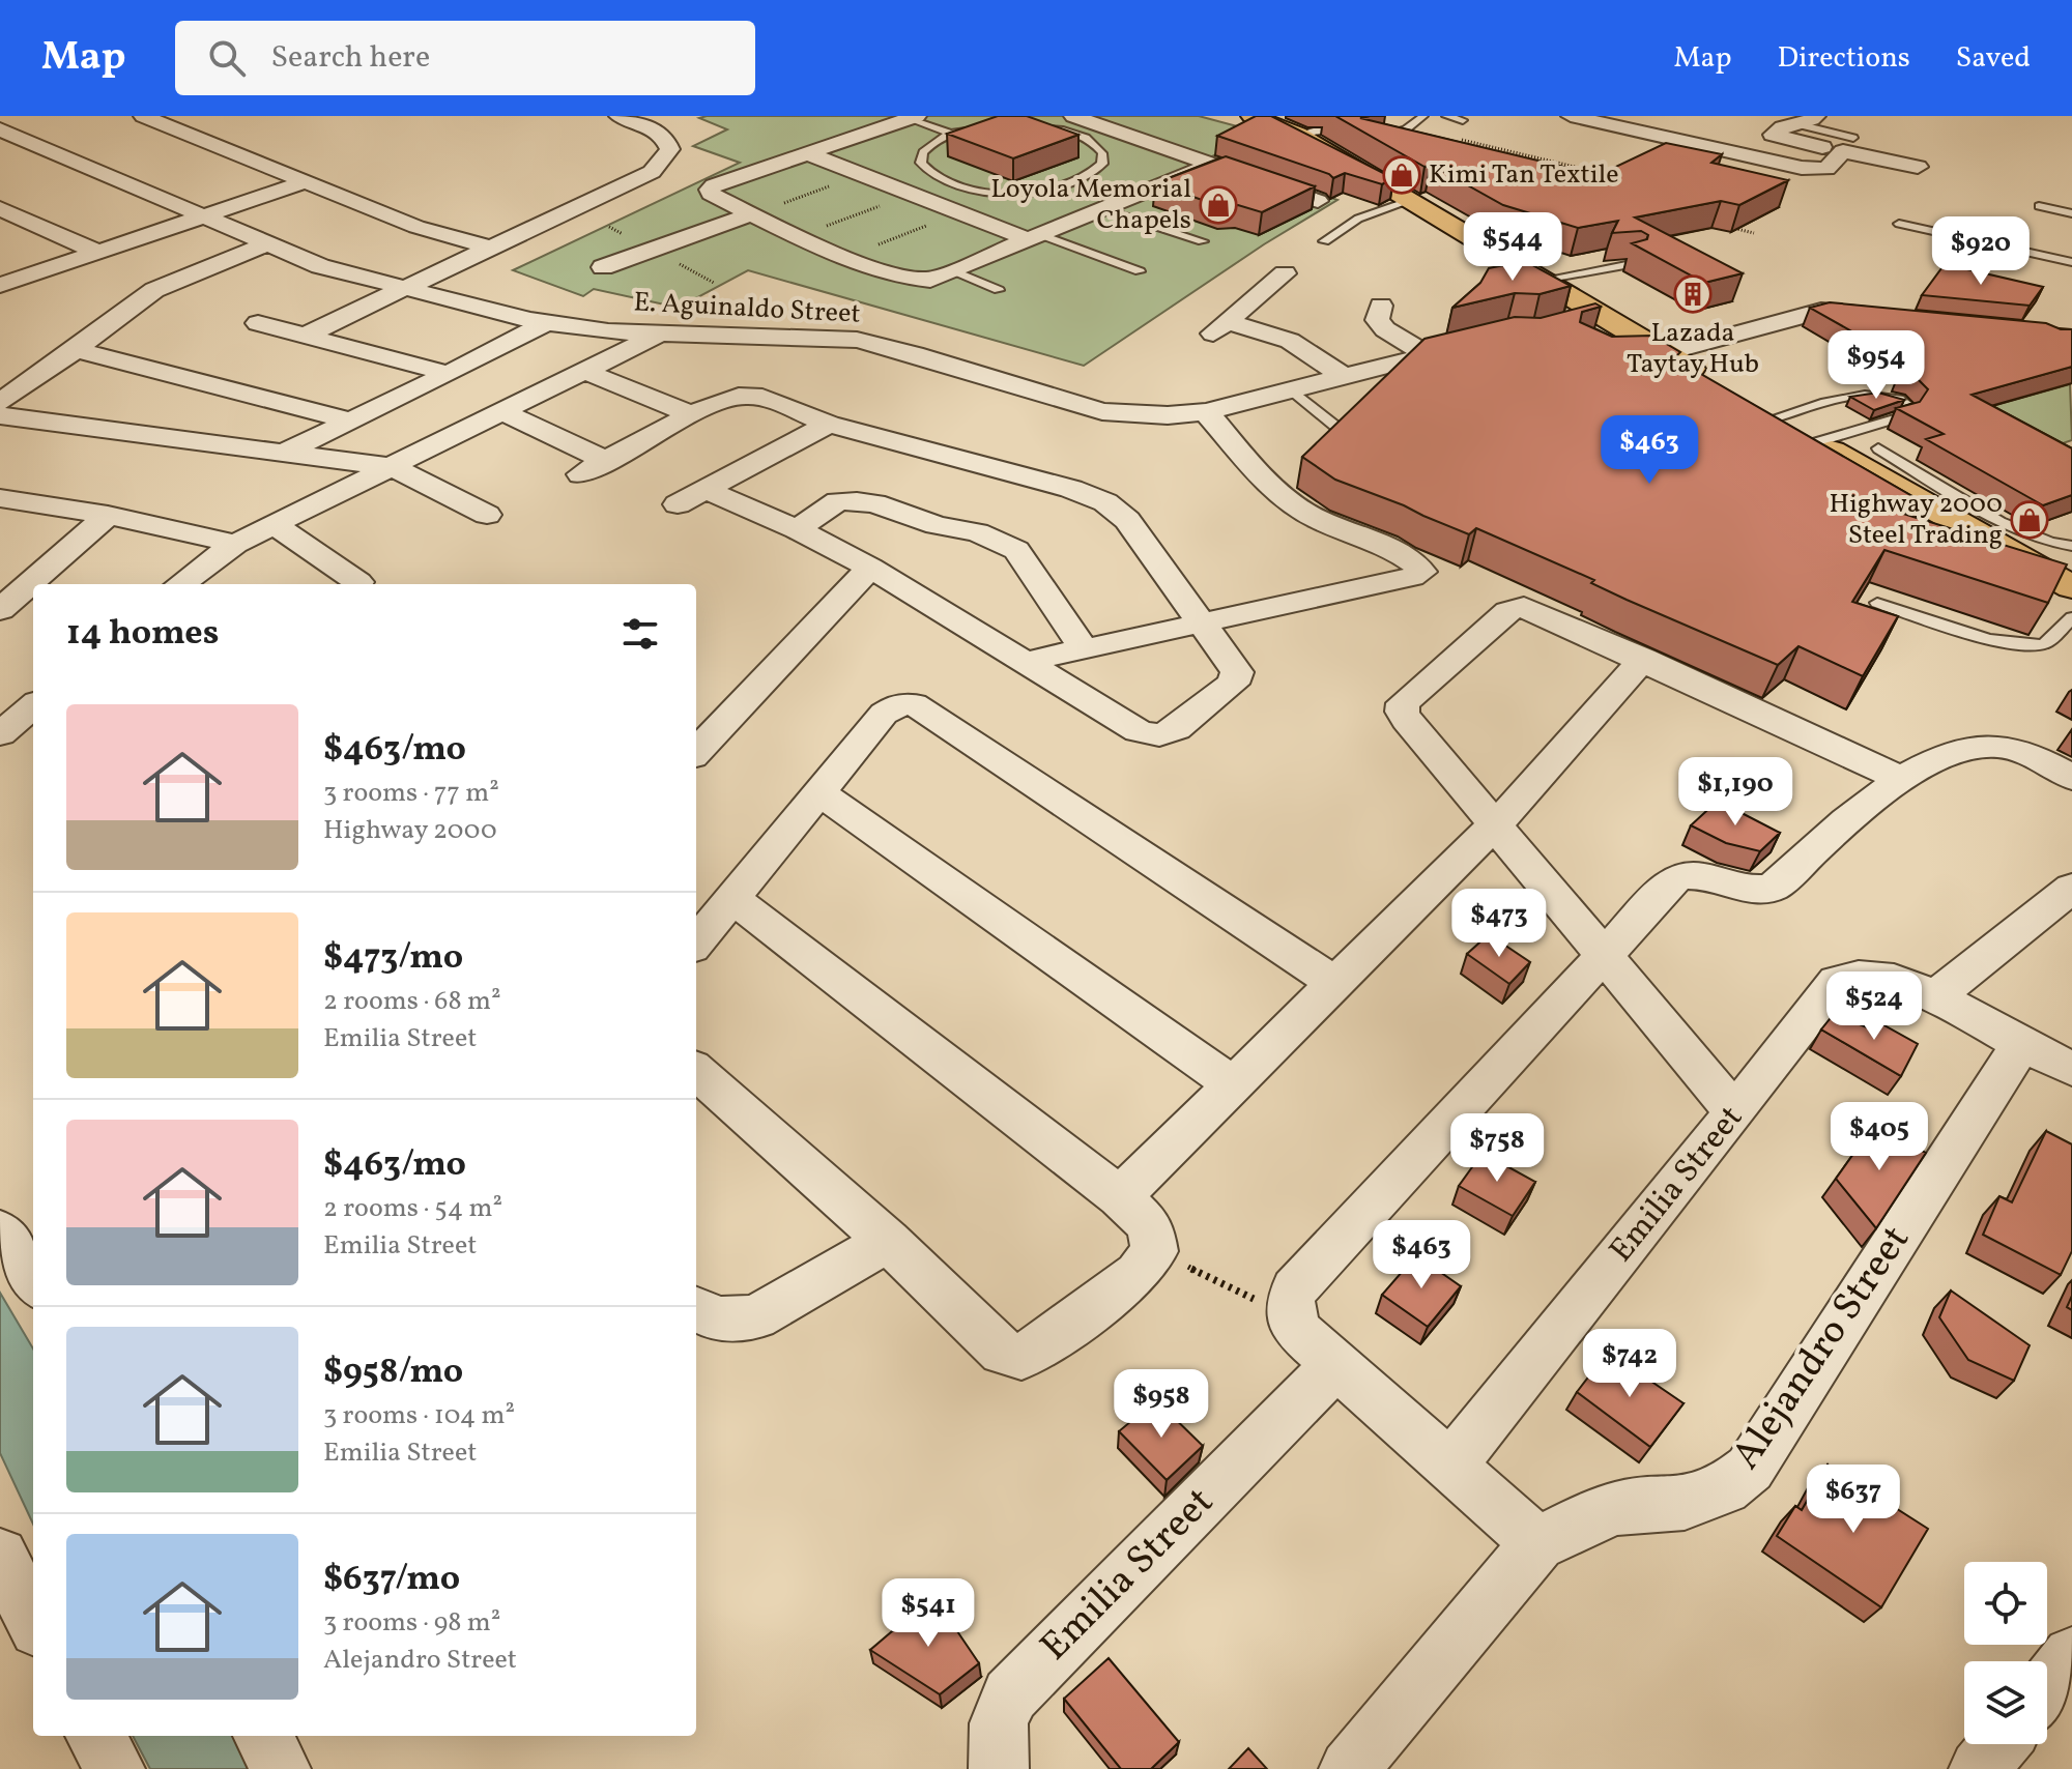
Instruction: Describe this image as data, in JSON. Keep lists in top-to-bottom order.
{
  "streets": {
    "street": ["E. Aguinaldo Street", "Emilia Street", "Alejandro Street"]
  },
  "places": {
    "shop": ["Kimi Tan Textile", "Loyola Memorial Chapels", "Highway 2000 Steel Trading"],
    "building": ["Lazada Taytay Hub"]
  },
  "page": {
    "header": "Map",
    "search": "Search here",
    "nav": ["Map", "Directions", "Saved"],
    "price": [
      "$544",
      "$920",
      "$954",
      "$463",
      "$1,190",
      "$473",
      "$524",
      "$405",
      "$758",
      "$463",
      "$742",
      "$958",
      "$637",
      "$541"
    ],
    "heading": "14 homes",
    "list": [
      {
        "name": "$463/mo",
        "note": "3 rooms · 77 m² · Highway 2000"
      },
      {
        "name": "$473/mo",
        "note": "2 rooms · 68 m² · Emilia Street"
      },
      {
        "name": "$463/mo",
        "note": "2 rooms · 54 m² · Emilia Street"
      },
      {
        "name": "$958/mo",
        "note": "3 rooms · 104 m² · Emilia Street"
      },
      {
        "name": "$637/mo",
        "note": "3 rooms · 98 m² · Alejandro Street"
      }
    ]
  }
}
